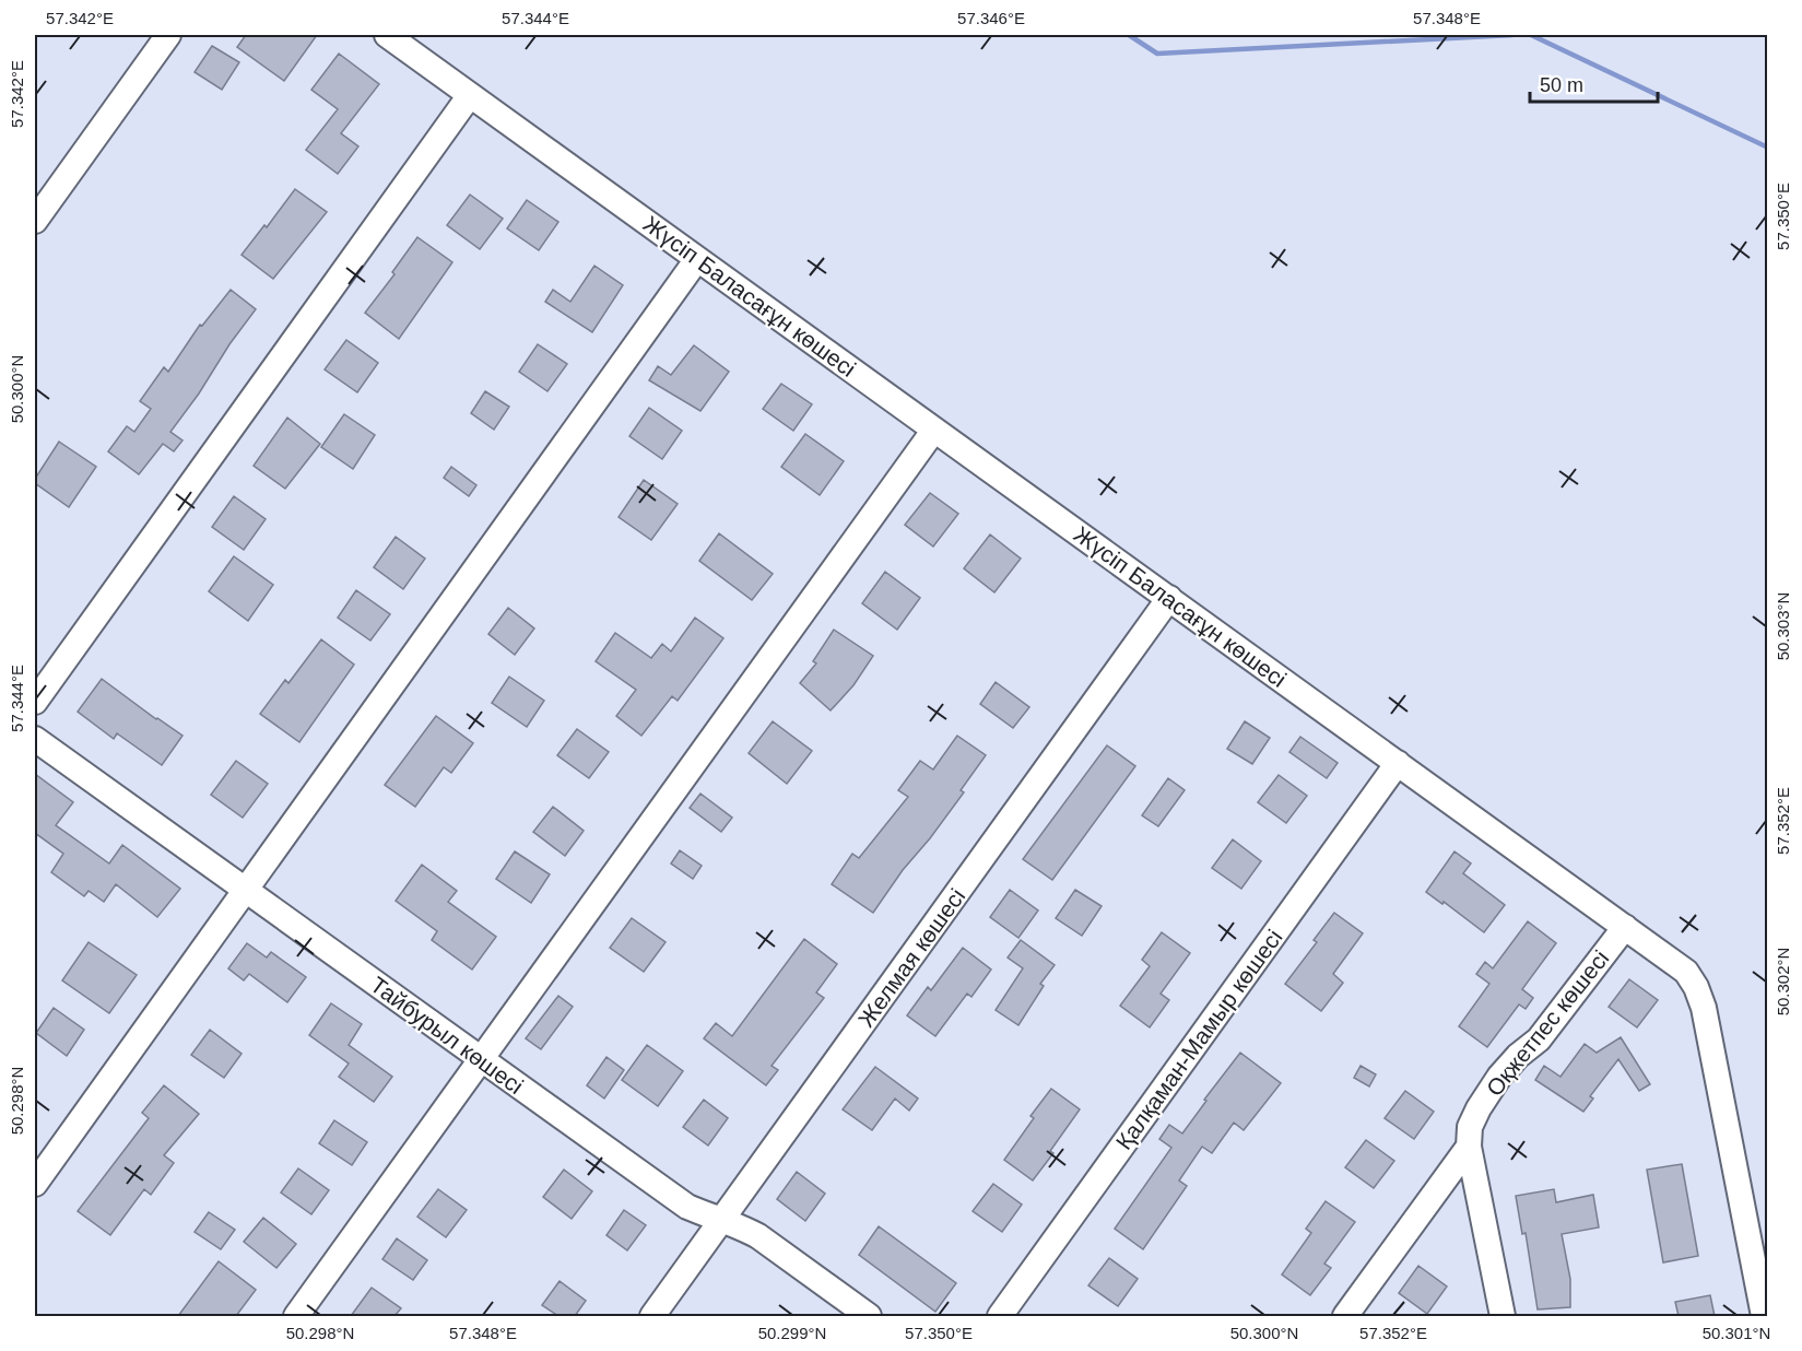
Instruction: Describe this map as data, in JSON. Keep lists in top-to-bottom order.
{
  "streets": {
    "street": [
      "Жүсіп Баласағұн көшесі",
      "Желмая көшесі",
      "Оқжетпес көшесі",
      "Тайбурыл көшесі",
      "Қалқаман-Мамыр көшесі"
    ]
  },
  "crossings": [
    ["Жүсіп Баласағұн көшесі", "Желмая көшесі"],
    ["Жүсіп Баласағұн көшесі", "Оқжетпес көшесі"],
    ["Жүсіп Баласағұн көшесі", "Қалқаман-Мамыр көшесі"],
    ["Желмая көшесі", "Тайбурыл көшесі"]
  ],
  "scale_bar": "50 m",
  "coordinates": [
    "57.342°E",
    "57.344°E",
    "57.346°E",
    "57.348°E",
    "57.350°E",
    "50.300°N",
    "50.303°N",
    "57.352°E",
    "50.302°N",
    "50.298°N",
    "50.299°N",
    "50.301°N"
  ]
}
